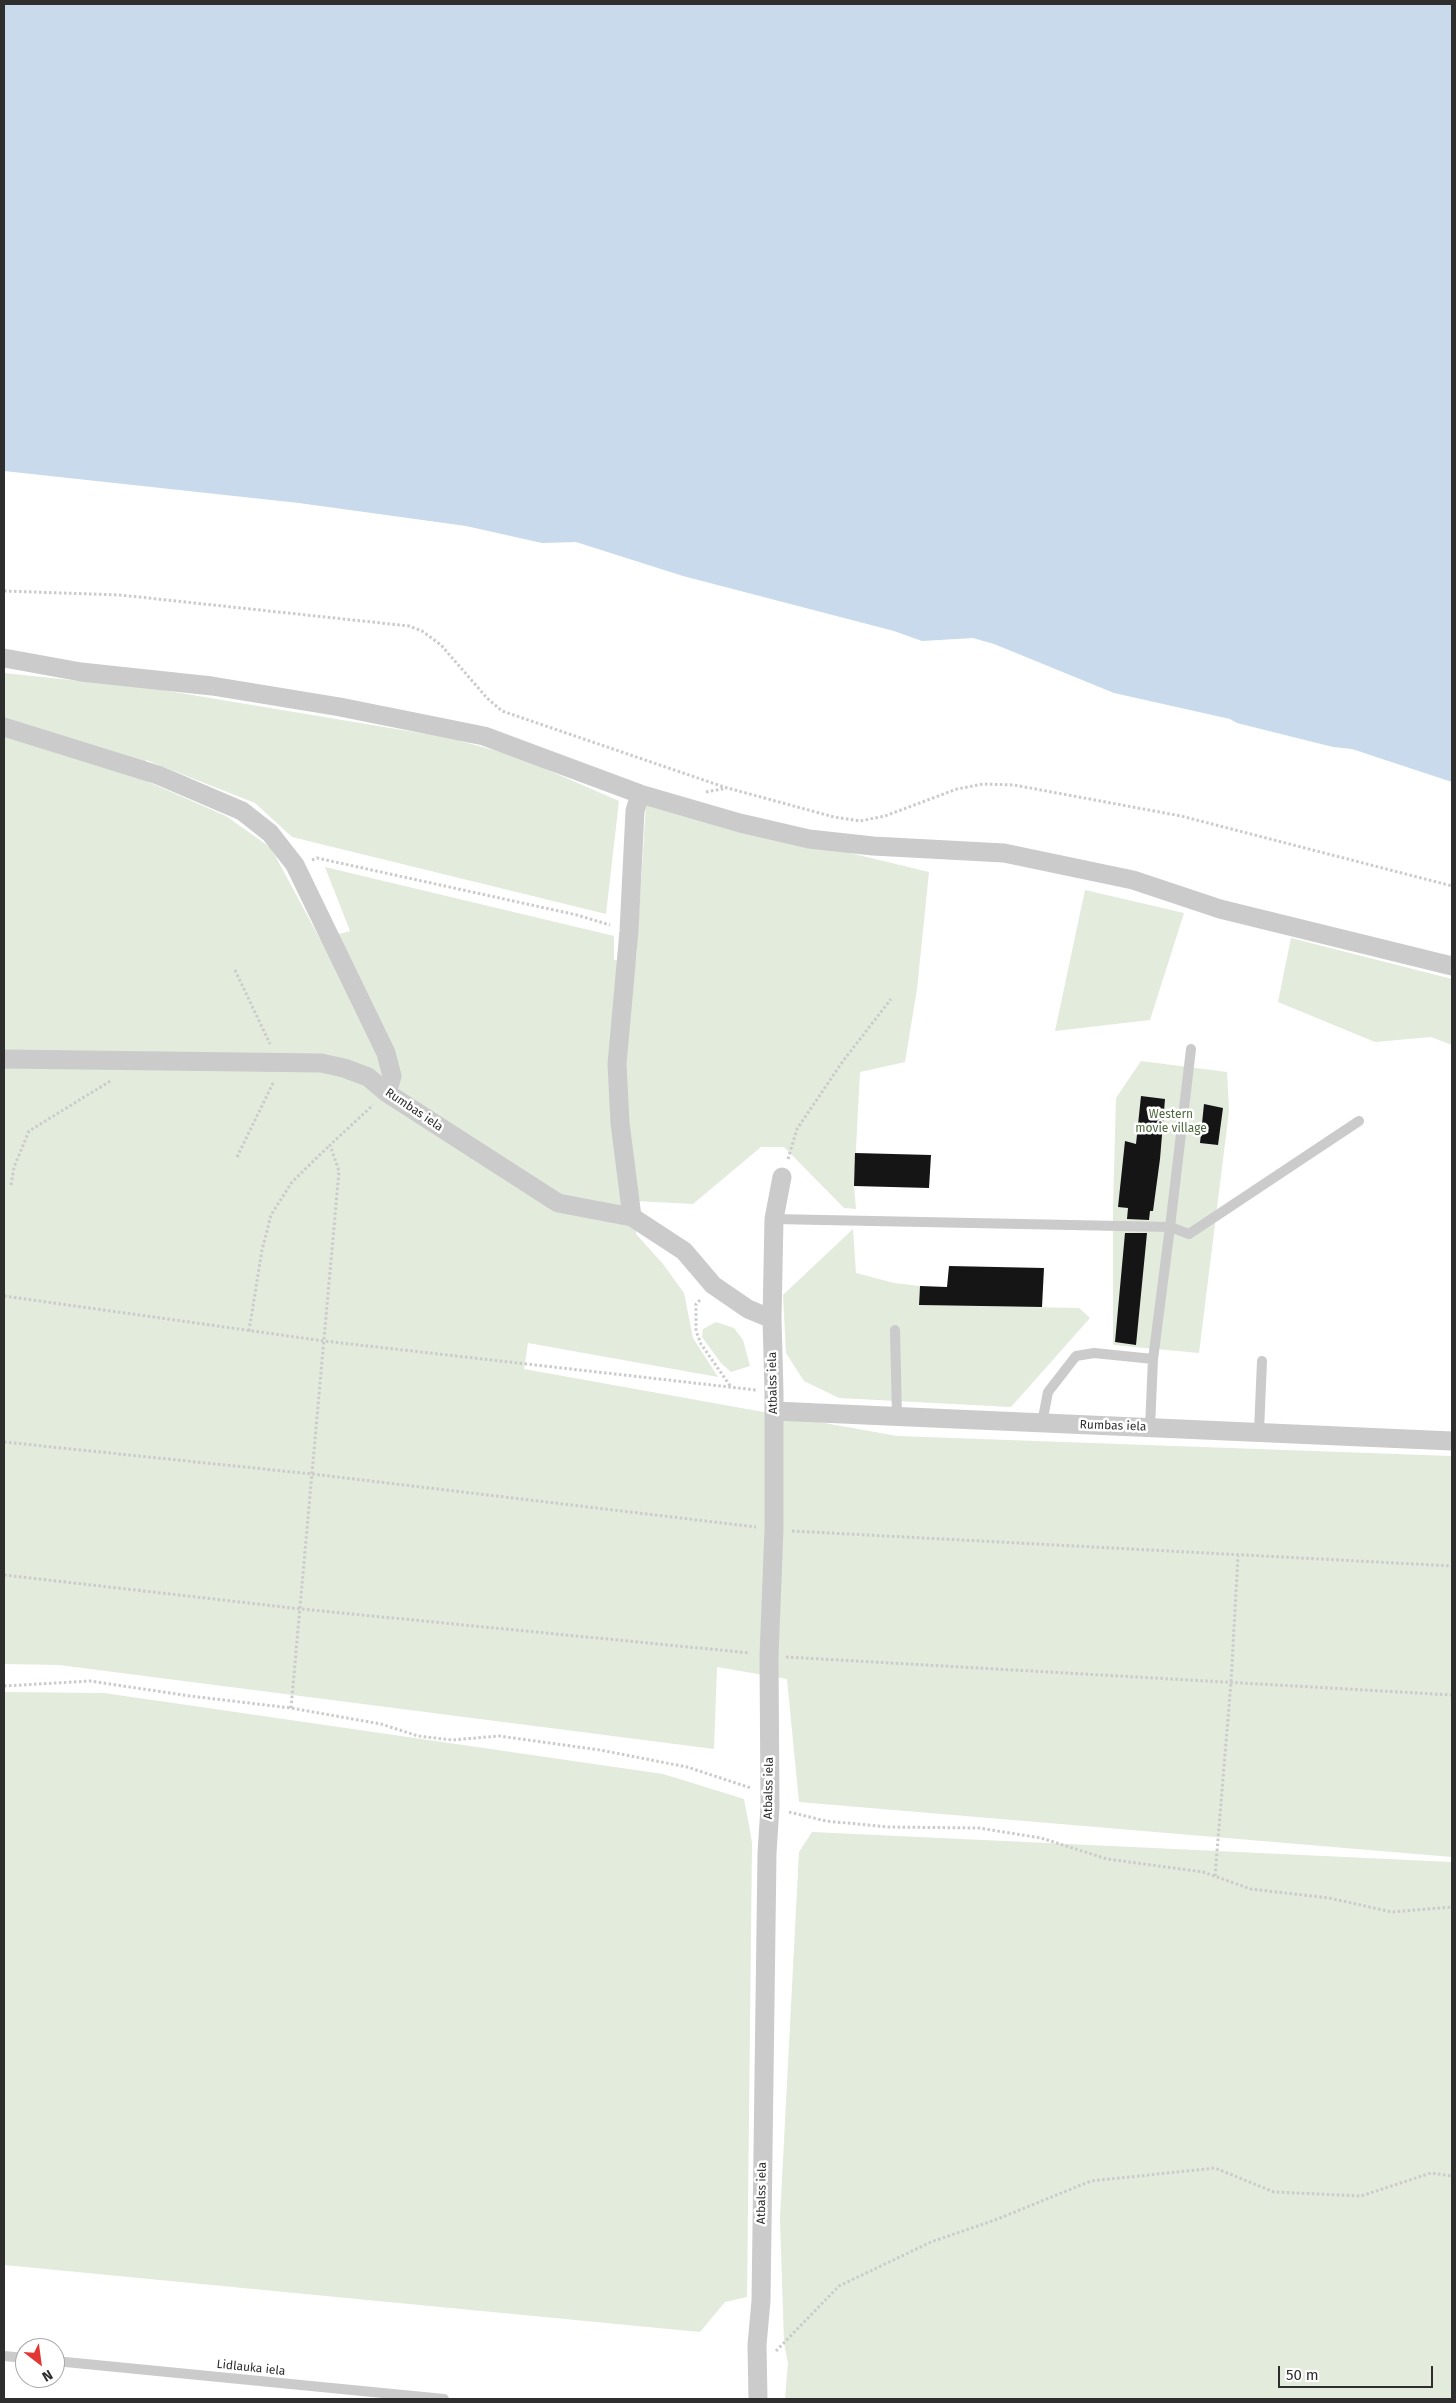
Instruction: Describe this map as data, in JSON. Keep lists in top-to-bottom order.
{
  "streets": {
    "street": ["Rumbas iela", "Atbalss iela"],
    "lane": ["Lidlauka iela"]
  },
  "crossings": [
    ["Rumbas iela", "Atbalss iela"]
  ],
  "parks": ["Western movie village"],
  "scale_bar": "50 m",
  "north": "bottom right"
}
